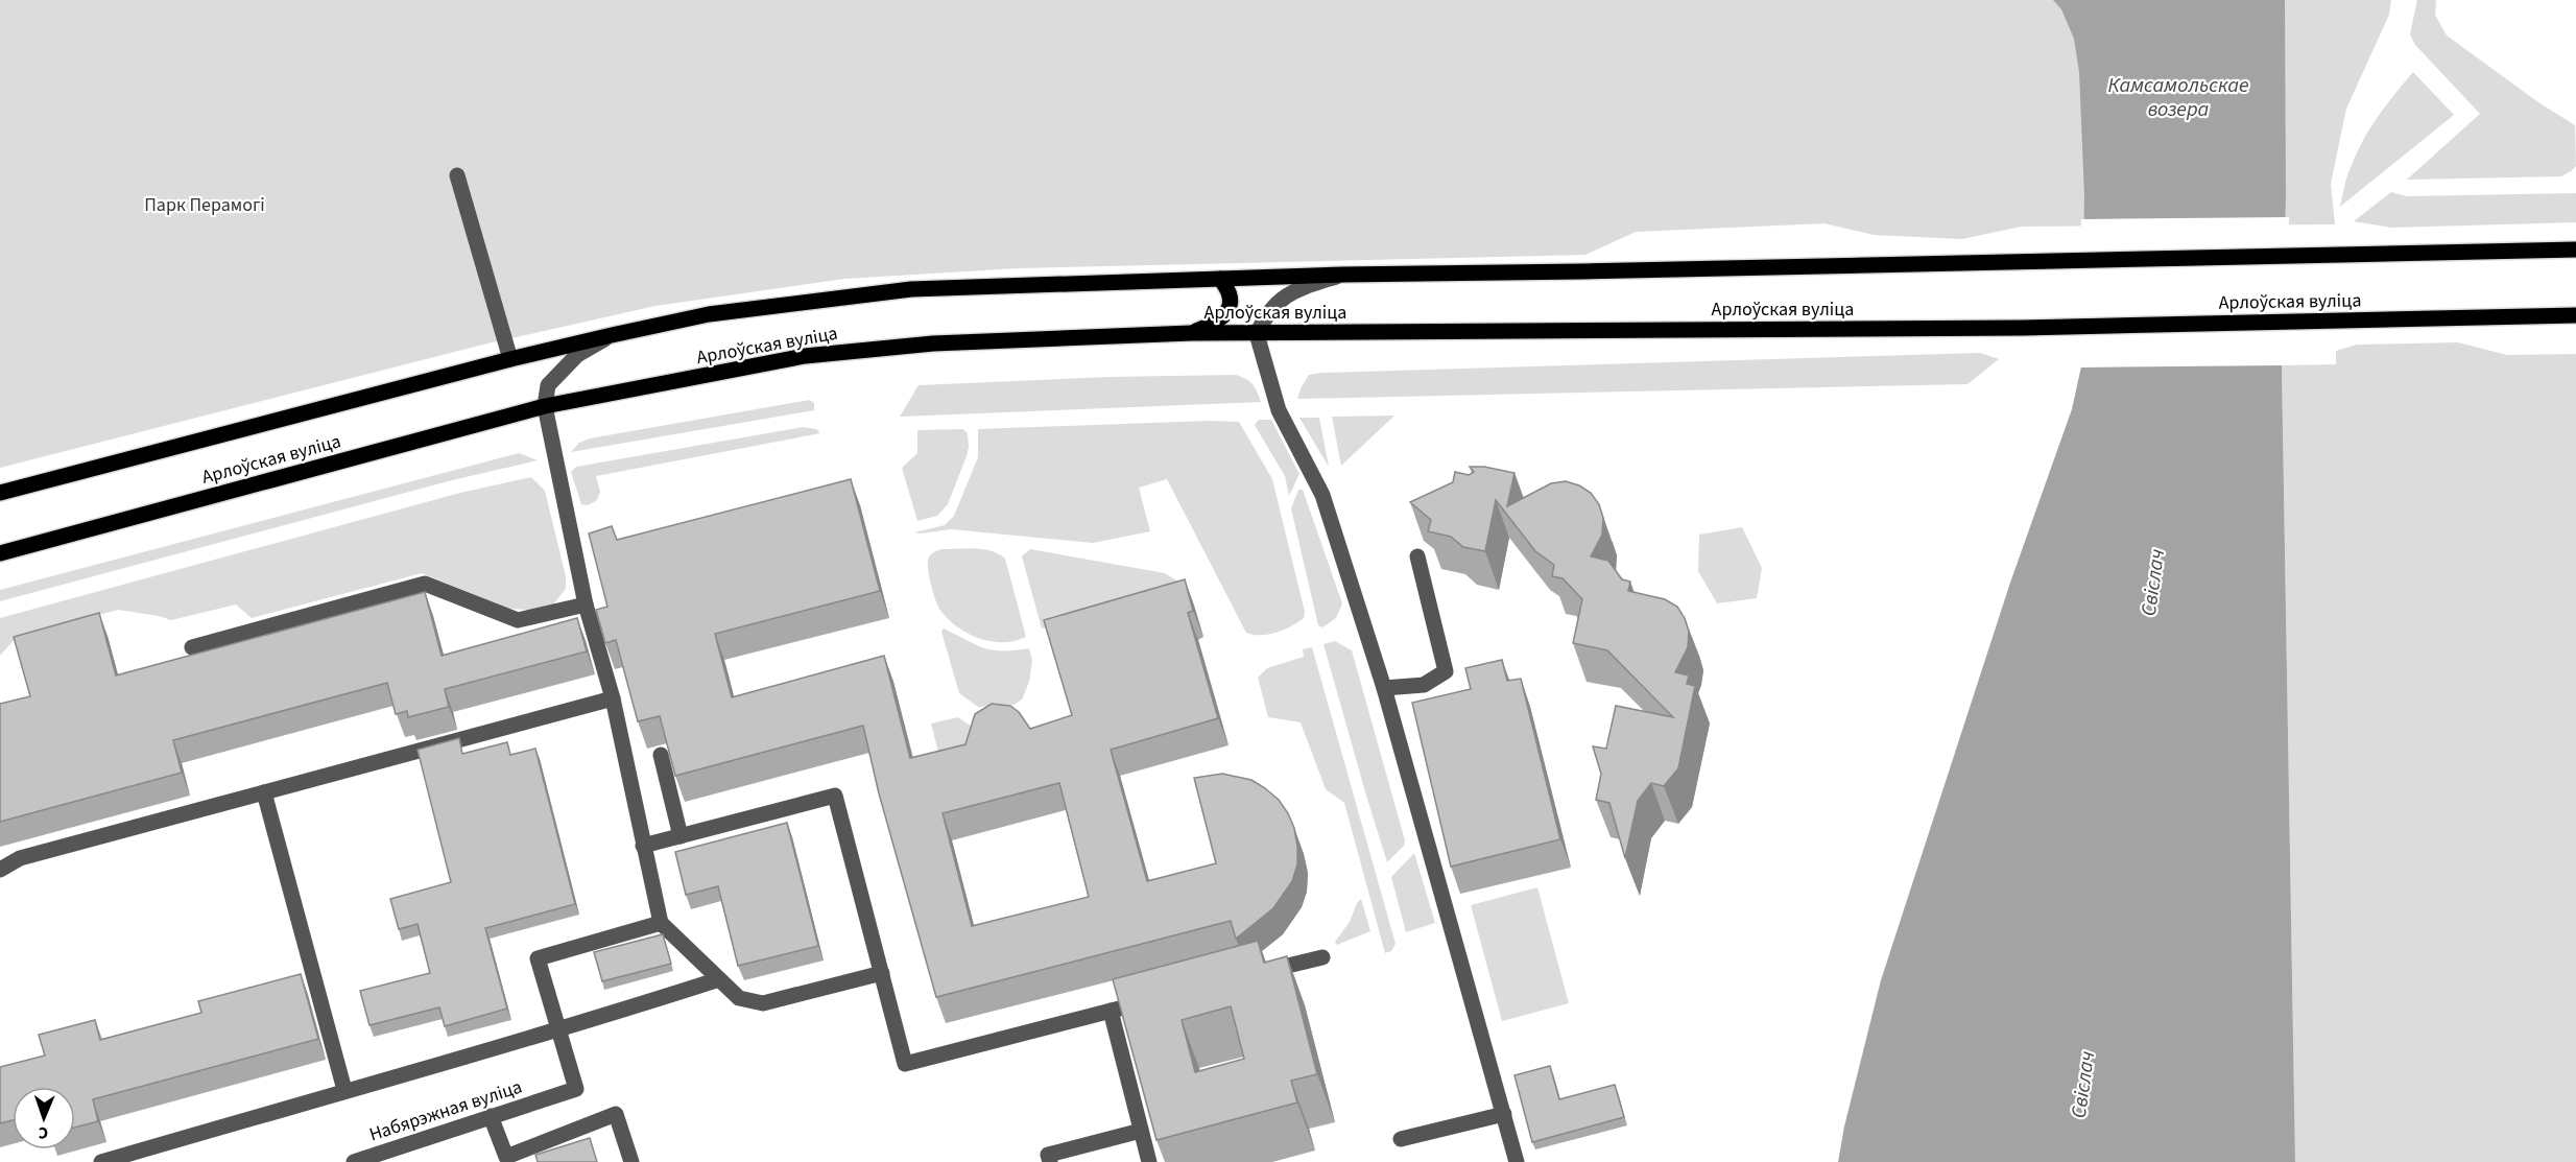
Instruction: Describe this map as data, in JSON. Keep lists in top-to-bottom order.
{
  "streets": {
    "main road": ["Арлоўская вуліца"],
    "street": ["Набярэжная вуліца"]
  },
  "water": ["Камсамольскае возера", "Свіслач"],
  "parks": ["Парк Перамогі"],
  "north": "bottom"
}
